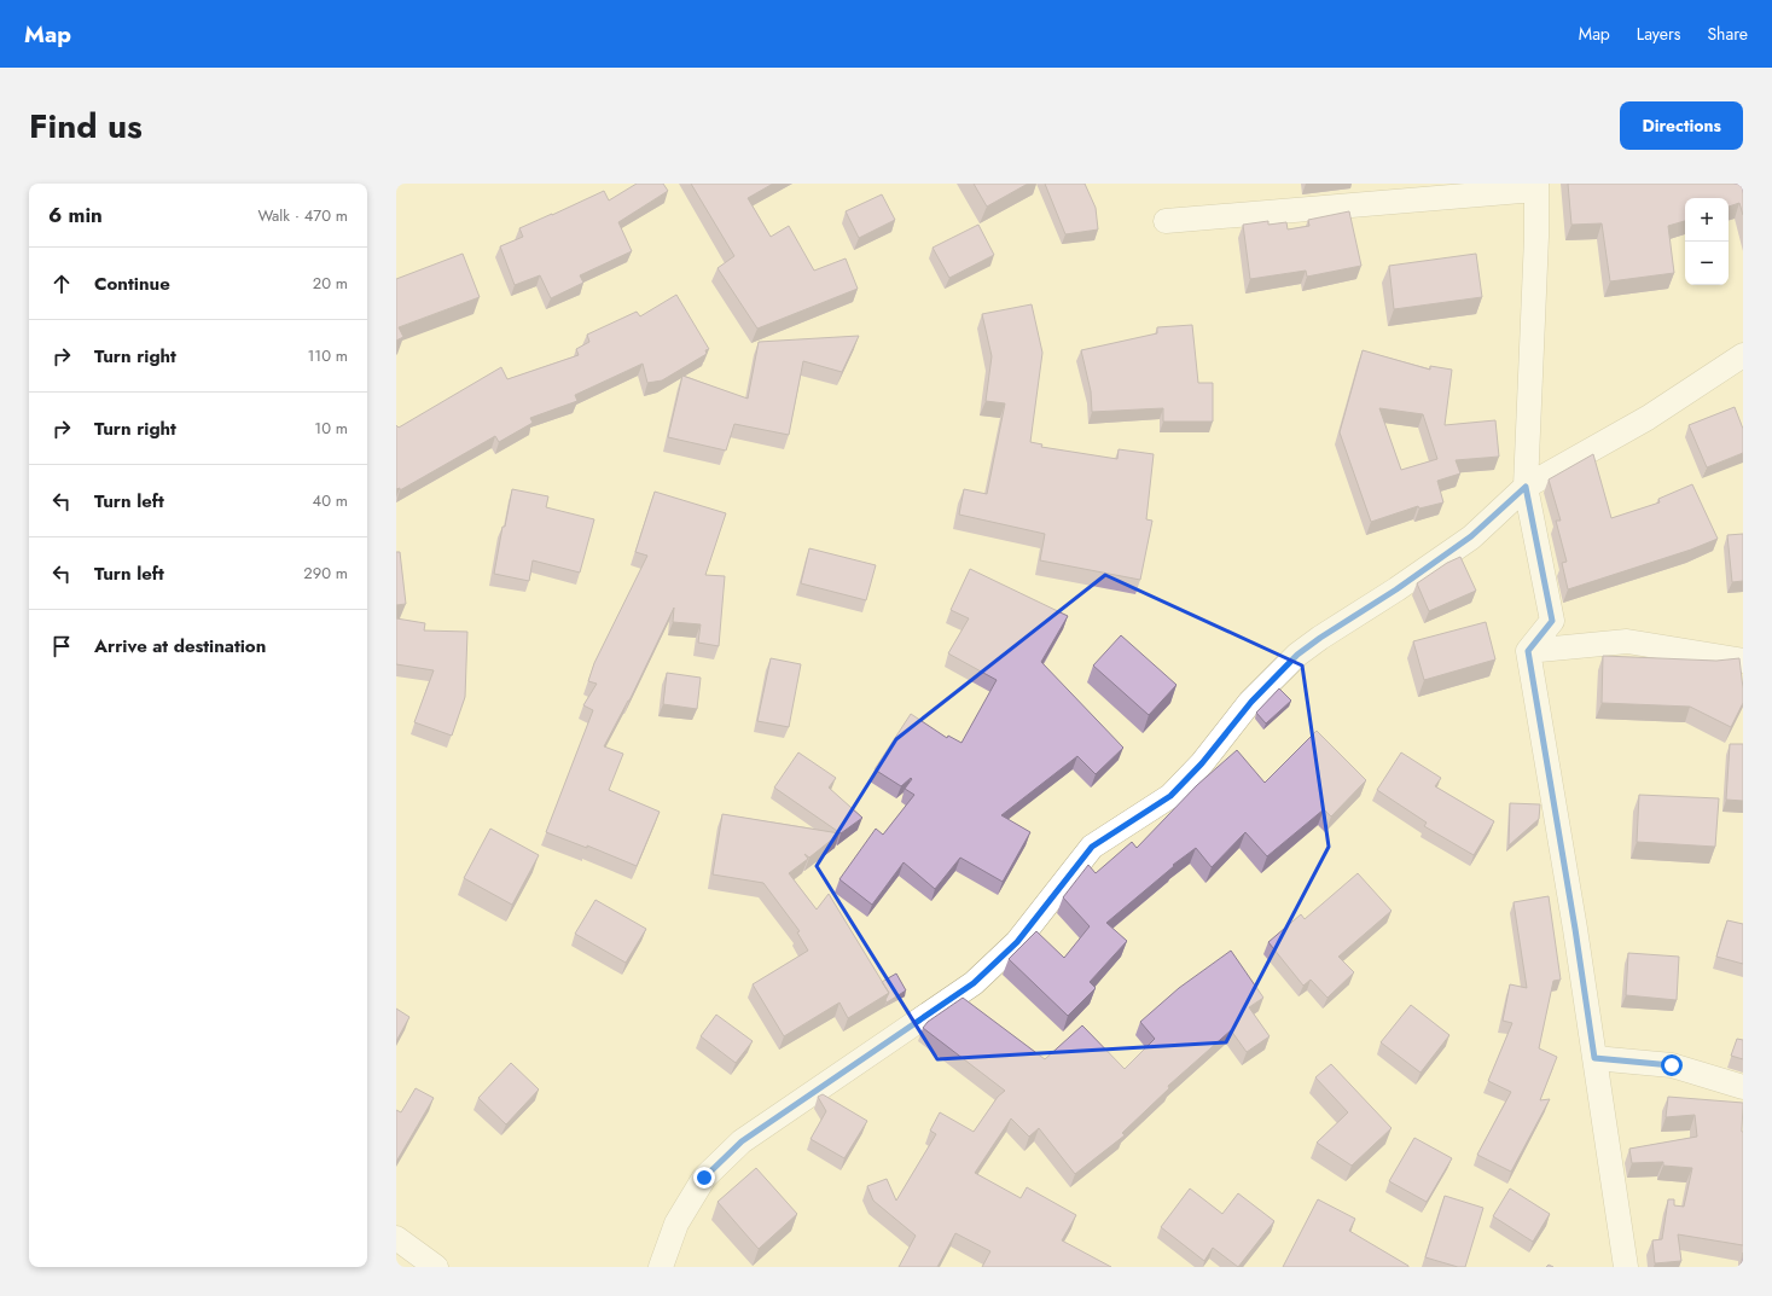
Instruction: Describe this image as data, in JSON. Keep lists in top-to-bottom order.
{
  "page": {
    "header": "Map",
    "nav": ["Map", "Layers", "Share"],
    "title": "Find us",
    "buttons": "Directions",
    "heading": ["6 min", "Walk · 470 m"],
    "map_buttons": ["+", "−"],
    "list": [
      ["Continue", "20 m"],
      ["Turn right", "110 m"],
      ["Turn right", "10 m"],
      ["Turn left", "40 m"],
      ["Turn left", "290 m"],
      "Arrive at destination"
    ]
  }
}
